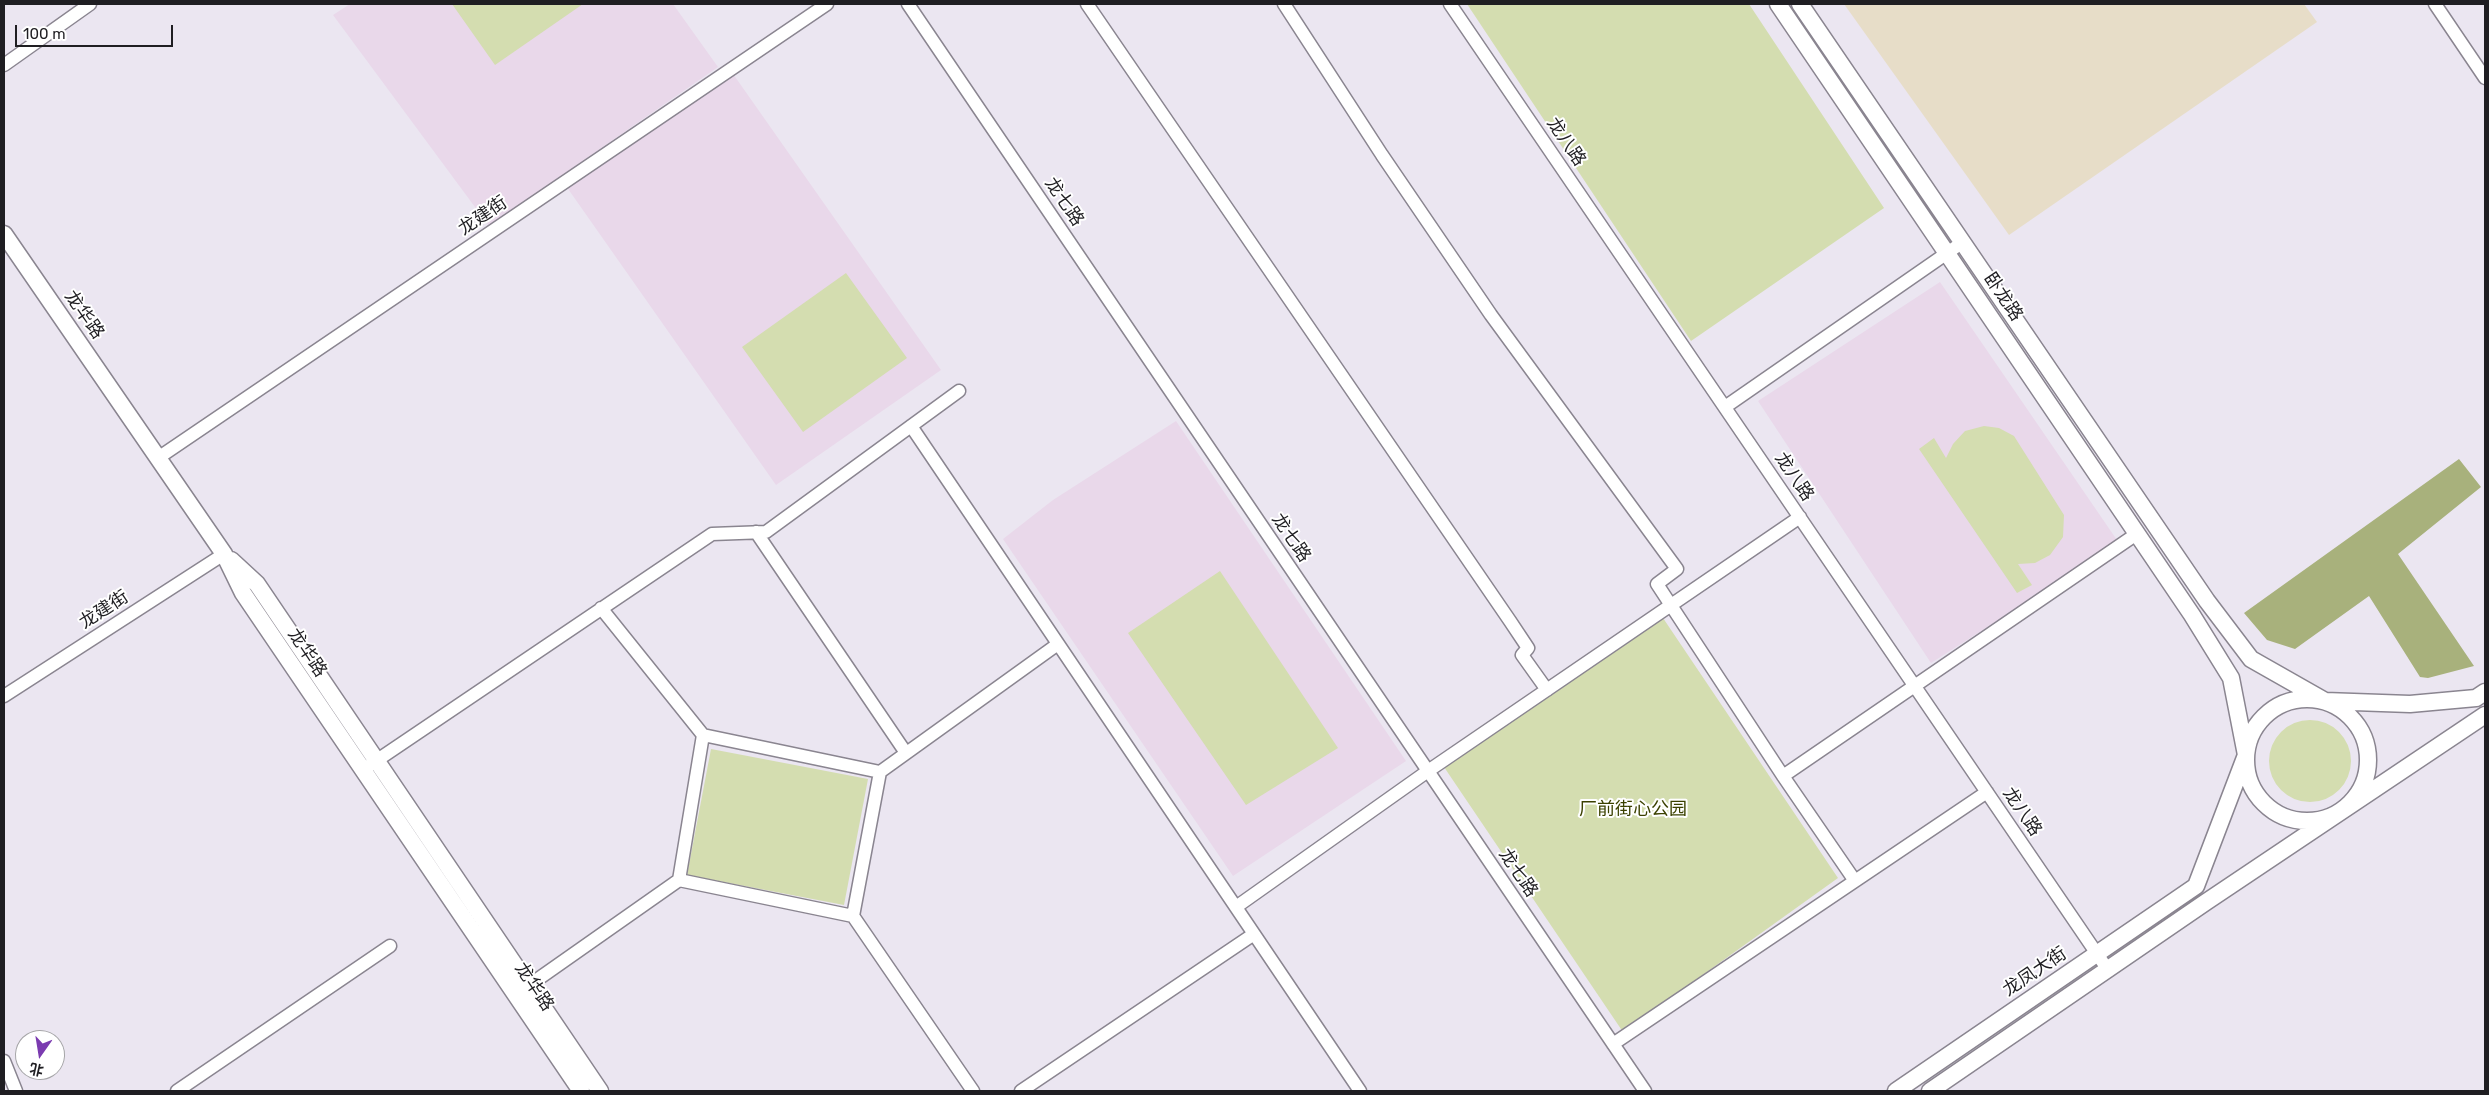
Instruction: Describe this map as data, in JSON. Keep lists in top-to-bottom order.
{
  "streets": {
    "main road": ["卧龙路", "龙华路", "龙凤大街"],
    "street": ["龙八路", "龙七路", "龙建街"]
  },
  "crossings": [
    ["龙八路", "龙凤大街"],
    ["龙建街", "龙华路"],
    ["卧龙路", "龙凤大街"]
  ],
  "parks": ["厂前街心公园"],
  "scale_bar": "100 m",
  "north": "bottom"
}
